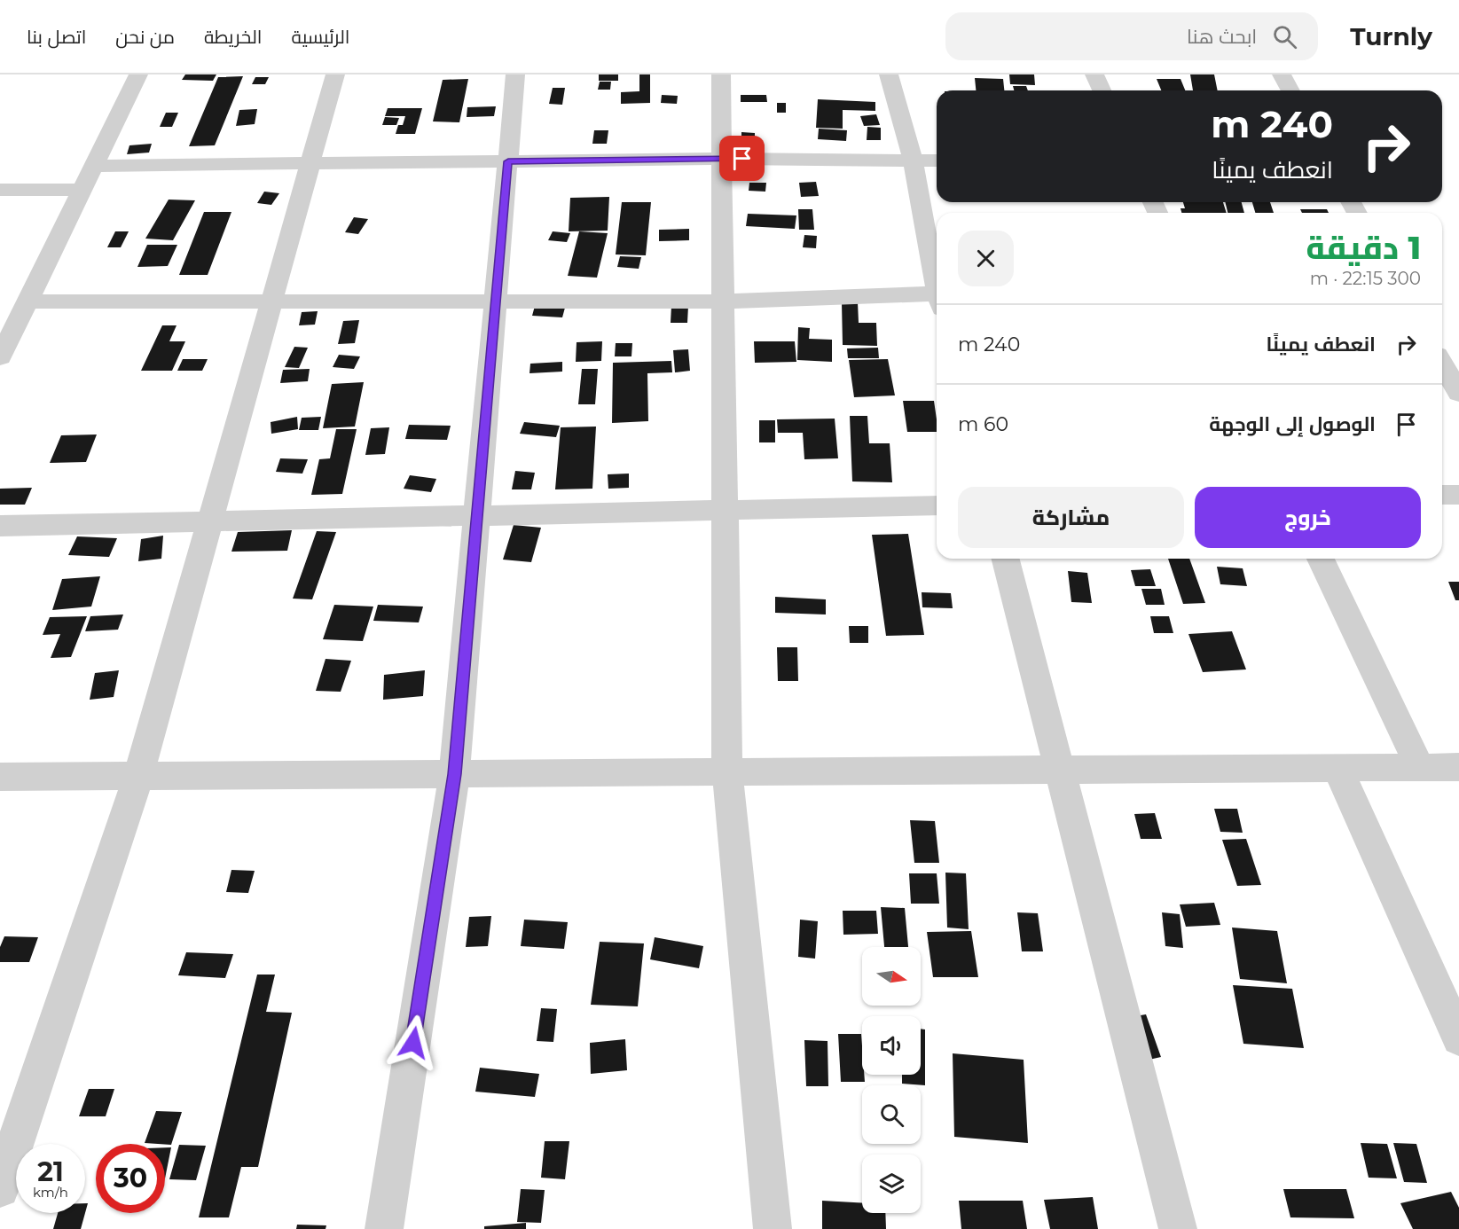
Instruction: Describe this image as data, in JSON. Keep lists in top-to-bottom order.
{
  "north": "right",
  "page": {
    "header": "Turnly",
    "search": "ابحث هنا",
    "nav": [
      "الرئيسية",
      "الخريطة",
      "من نحن",
      "اتصل بنا"
    ],
    "turn": ["240 m", "انعطف يمينًا"],
    "heading": ["1 دقيقة", "300 m · 22:15"],
    "list": [
      {
        "name": "انعطف يمينًا",
        "value": "240 m"
      },
      {
        "name": "الوصول إلى الوجهة",
        "value": "60 m"
      }
    ],
    "buttons": ["خروج", "مشاركة"],
    "speed": "21 km/h",
    "limit": "30"
  }
}
